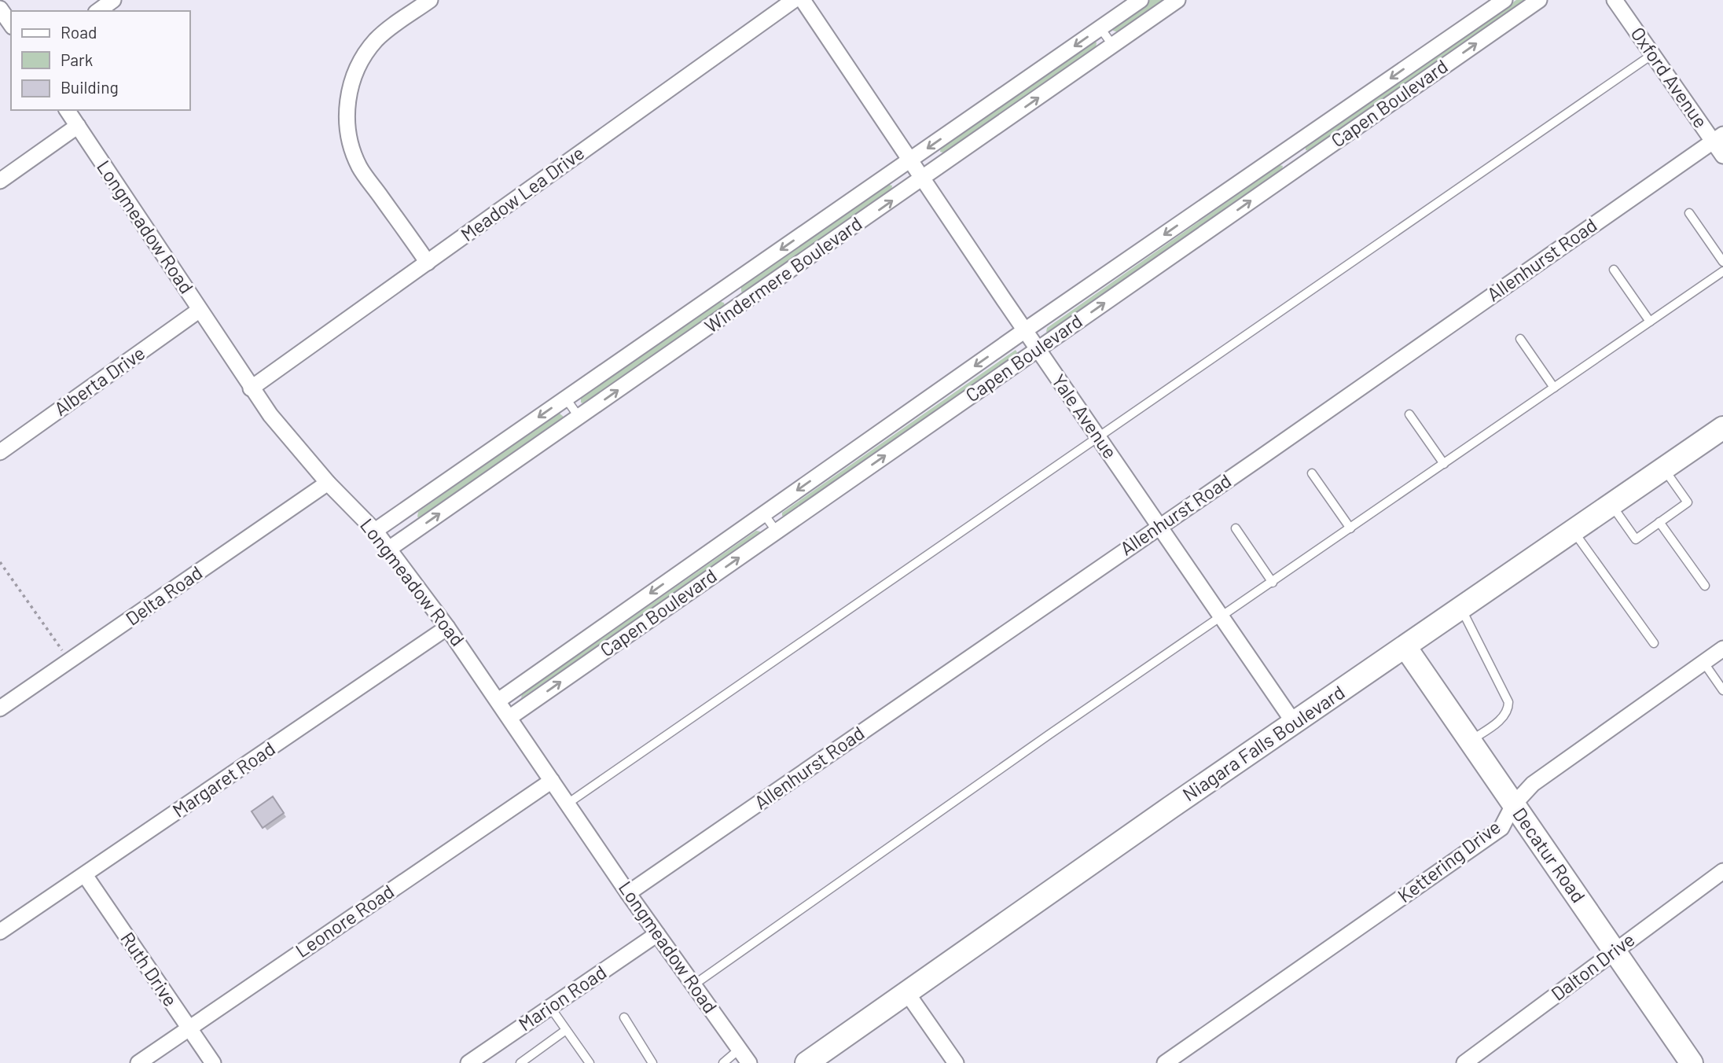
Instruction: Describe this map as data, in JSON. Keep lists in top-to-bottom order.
{
  "streets": {
    "main road": ["Niagara Falls Boulevard", "Decatur Road"],
    "street": [
      "Oxford Avenue",
      "Capen Boulevard",
      "Meadow Lea Drive",
      "Longmeadow Road",
      "Allenhurst Road",
      "Windermere Boulevard",
      "Alberta Drive",
      "Yale Avenue",
      "Delta Road",
      "Margaret Road",
      "Kettering Drive",
      "Leonore Road",
      "Dalton Drive",
      "Ruth Drive",
      "Marion Road"
    ]
  },
  "crossings": [
    ["Oxford Avenue", "Allenhurst Road"],
    ["Capen Boulevard", "Longmeadow Road"],
    ["Capen Boulevard", "Yale Avenue"],
    ["Meadow Lea Drive", "Longmeadow Road"],
    ["Longmeadow Road", "Allenhurst Road"],
    ["Longmeadow Road", "Windermere Boulevard"],
    ["Longmeadow Road", "Alberta Drive"],
    ["Longmeadow Road", "Delta Road"],
    ["Longmeadow Road", "Margaret Road"],
    ["Longmeadow Road", "Leonore Road"],
    ["Longmeadow Road", "Marion Road"],
    ["Allenhurst Road", "Yale Avenue"],
    ["Windermere Boulevard", "Yale Avenue"],
    ["Yale Avenue", "Niagara Falls Boulevard"],
    ["Niagara Falls Boulevard", "Decatur Road"],
    ["Margaret Road", "Ruth Drive"],
    ["Decatur Road", "Kettering Drive"],
    ["Decatur Road", "Dalton Drive"],
    ["Leonore Road", "Ruth Drive"]
  ],
  "legend": ["Road", "Park", "Building"]
}
